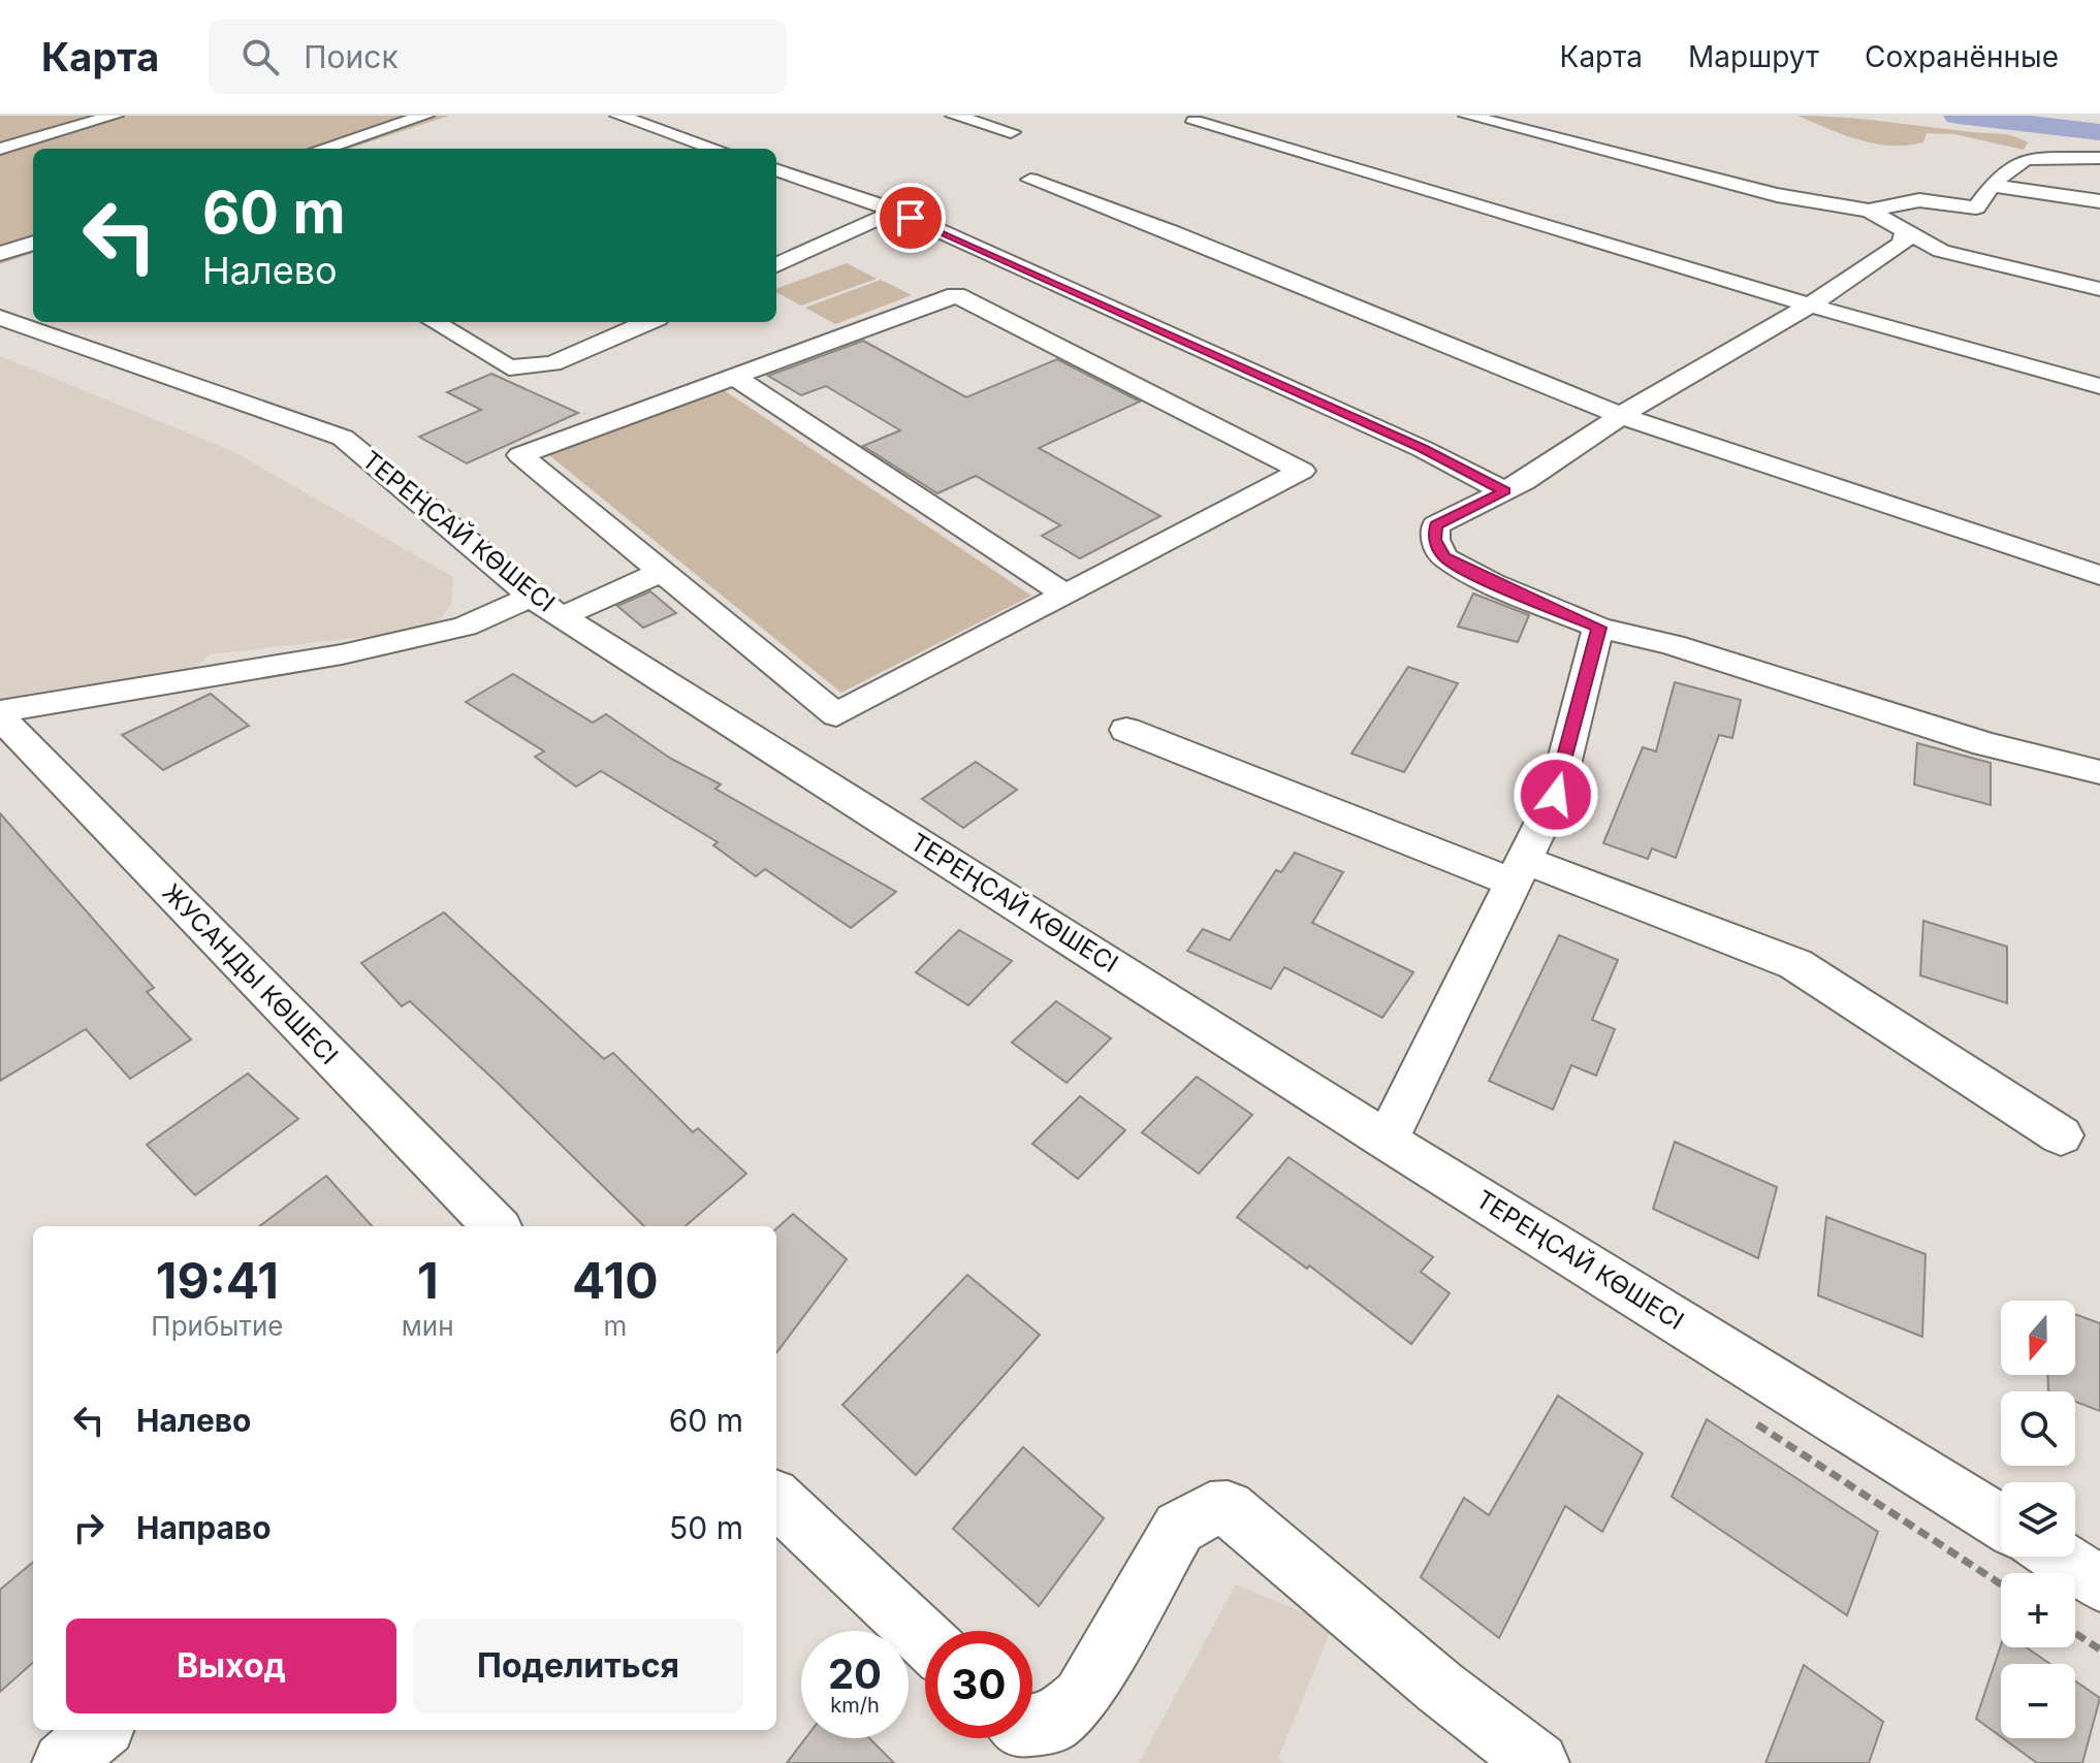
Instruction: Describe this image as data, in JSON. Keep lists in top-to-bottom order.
{
  "streets": {
    "street": ["ТЕРЕҢСАЙ КӨШЕСІ", "ЖУСАНДЫ КӨШЕСІ"]
  },
  "north": "bottom",
  "page": {
    "header": "Карта",
    "search": "Поиск",
    "nav": ["Карта", "Маршрут", "Сохранённые"],
    "turn": ["60 m", "Налево"],
    "eta": [
      "19:41",
      "Прибытие",
      "1",
      "мин",
      "410",
      "m"
    ],
    "map_buttons": ["+", "−"],
    "list": [
      {
        "name": "Налево",
        "value": "60 m"
      },
      {
        "name": "Направо",
        "value": "50 m"
      }
    ],
    "buttons": ["Выход", "Поделиться"],
    "speed": "20 km/h",
    "limit": "30"
  }
}
